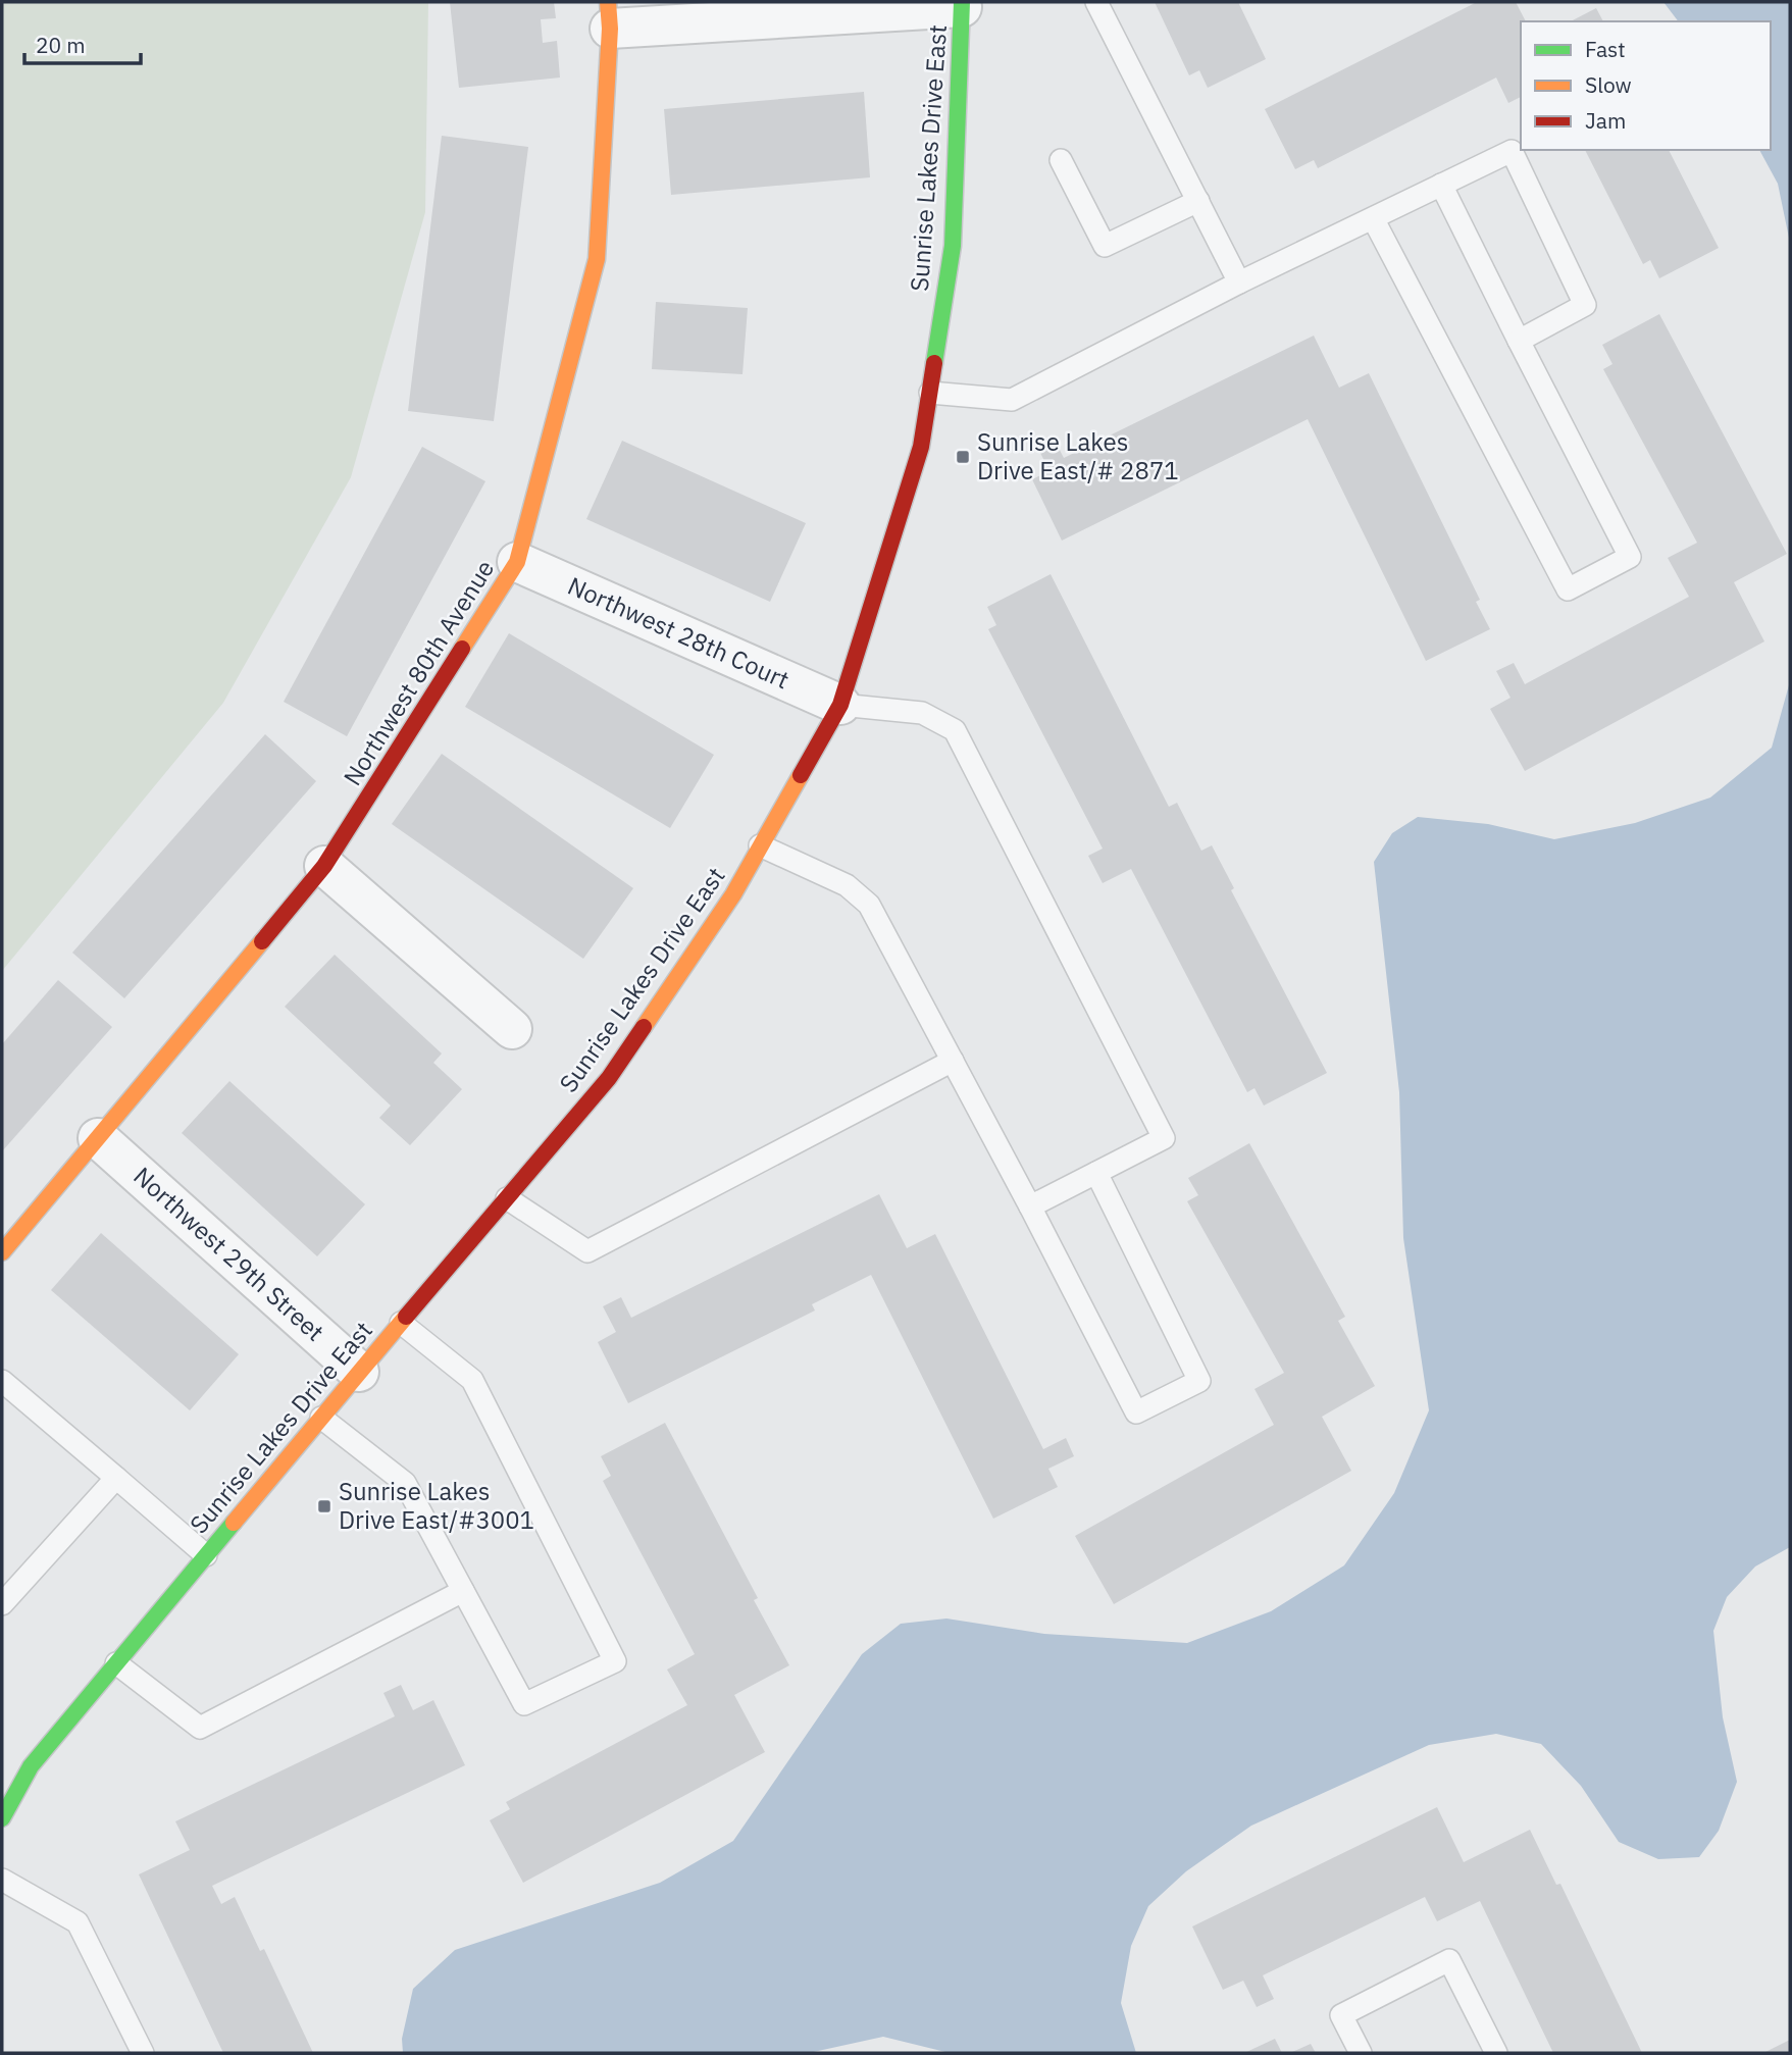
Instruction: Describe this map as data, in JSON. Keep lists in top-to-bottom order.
{
  "streets": {
    "street": [
      "Sunrise Lakes Drive East",
      "Northwest 28th Court",
      "Northwest 80th Avenue",
      "Northwest 29th Street"
    ]
  },
  "crossings": [
    ["Sunrise Lakes Drive East", "Northwest 28th Court"],
    ["Sunrise Lakes Drive East", "Northwest 29th Street"],
    ["Northwest 28th Court", "Northwest 80th Avenue"],
    ["Northwest 80th Avenue", "Northwest 29th Street"]
  ],
  "places": {
    "transit": ["Sunrise Lakes Drive East/# 2871", "Sunrise Lakes Drive East/#3001"]
  },
  "legend": ["Fast", "Slow", "Jam"],
  "scale_bar": "20 m"
}
